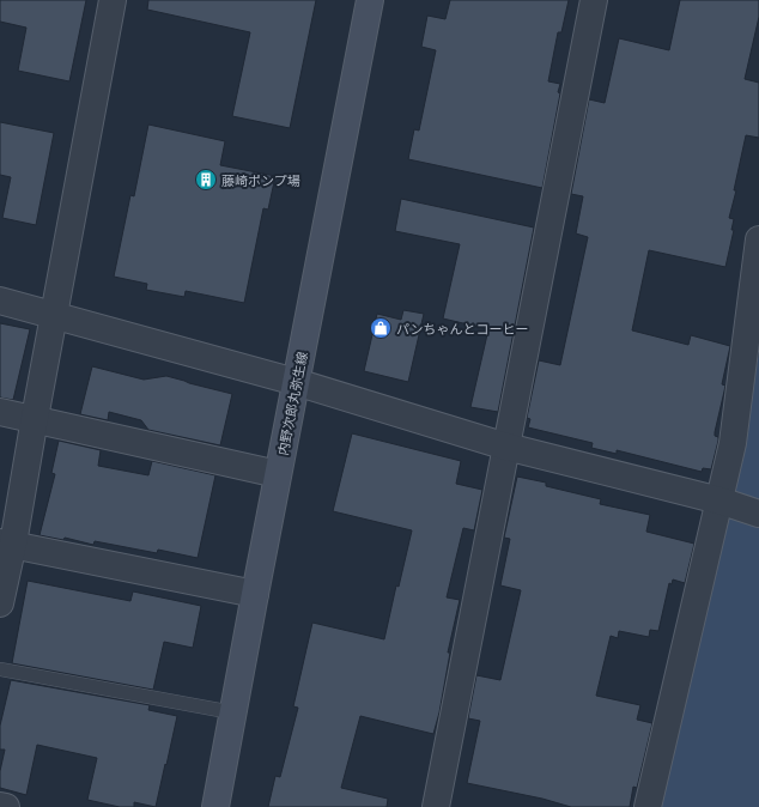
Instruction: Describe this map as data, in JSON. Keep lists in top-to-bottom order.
{
  "streets": {
    "main road": ["内野次郎丸弥生線"]
  },
  "places": {
    "building": ["藤崎ポンプ場"],
    "shop": ["パンちゃんとコーヒー"]
  }
}
